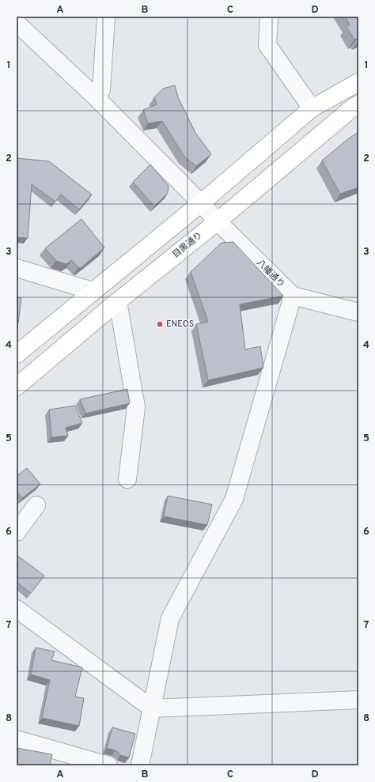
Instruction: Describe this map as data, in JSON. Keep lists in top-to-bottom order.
{
  "streets": {
    "main road": ["目黒通り"],
    "street": ["八幡通り"]
  },
  "crossings": [
    ["目黒通り", "八幡通り"]
  ],
  "places": ["ENEOS"],
  "grid": {
    "columns": [
      "A",
      "B",
      "C",
      "D"
    ],
    "rows": [
      "1",
      "2",
      "3",
      "4",
      "5",
      "6",
      "7",
      "8"
    ]
  }
}
